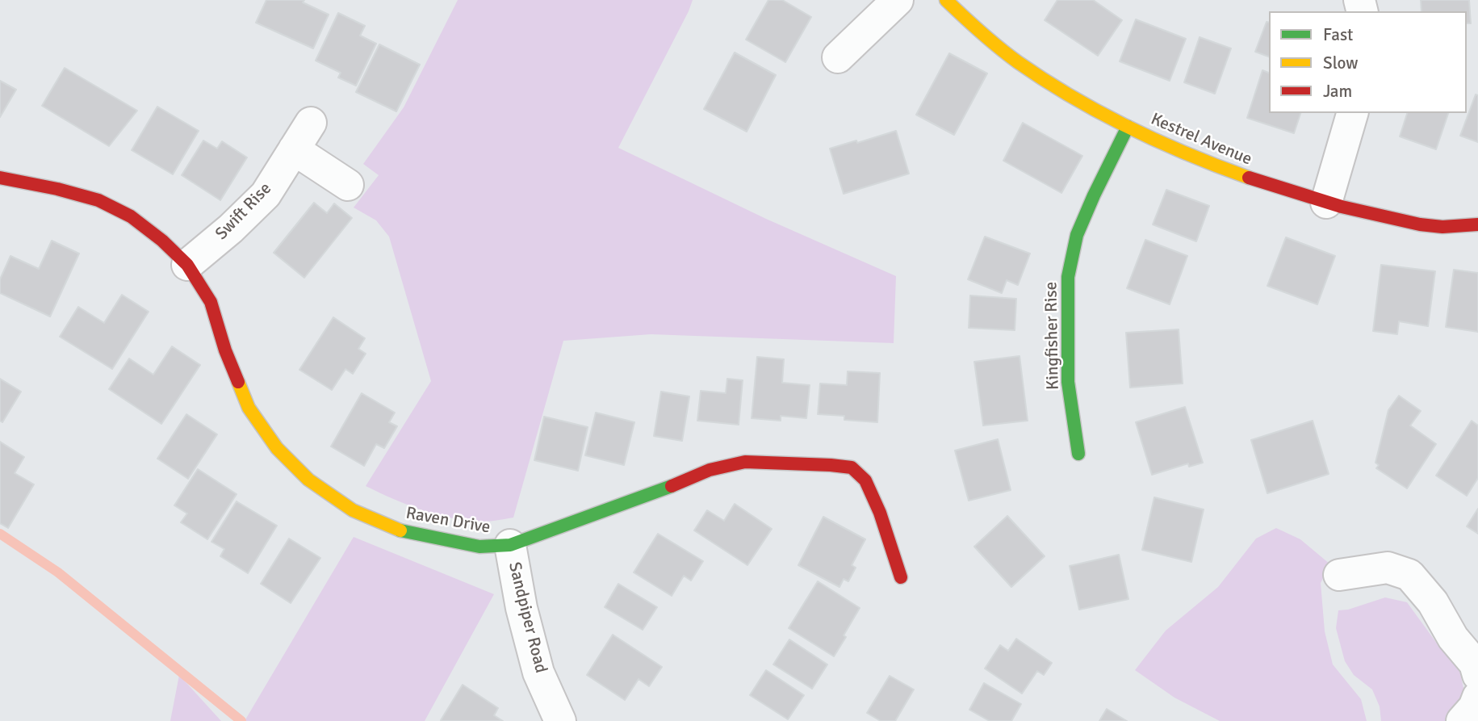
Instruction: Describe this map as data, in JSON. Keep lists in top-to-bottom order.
{
  "streets": {
    "street": [
      "Kestrel Avenue",
      "Swift Rise",
      "Kingfisher Rise",
      "Raven Drive",
      "Sandpiper Road"
    ]
  },
  "crossings": [
    ["Kestrel Avenue", "Kingfisher Rise"],
    ["Swift Rise", "Raven Drive"],
    ["Raven Drive", "Sandpiper Road"]
  ],
  "legend": ["Fast", "Slow", "Jam"]
}
